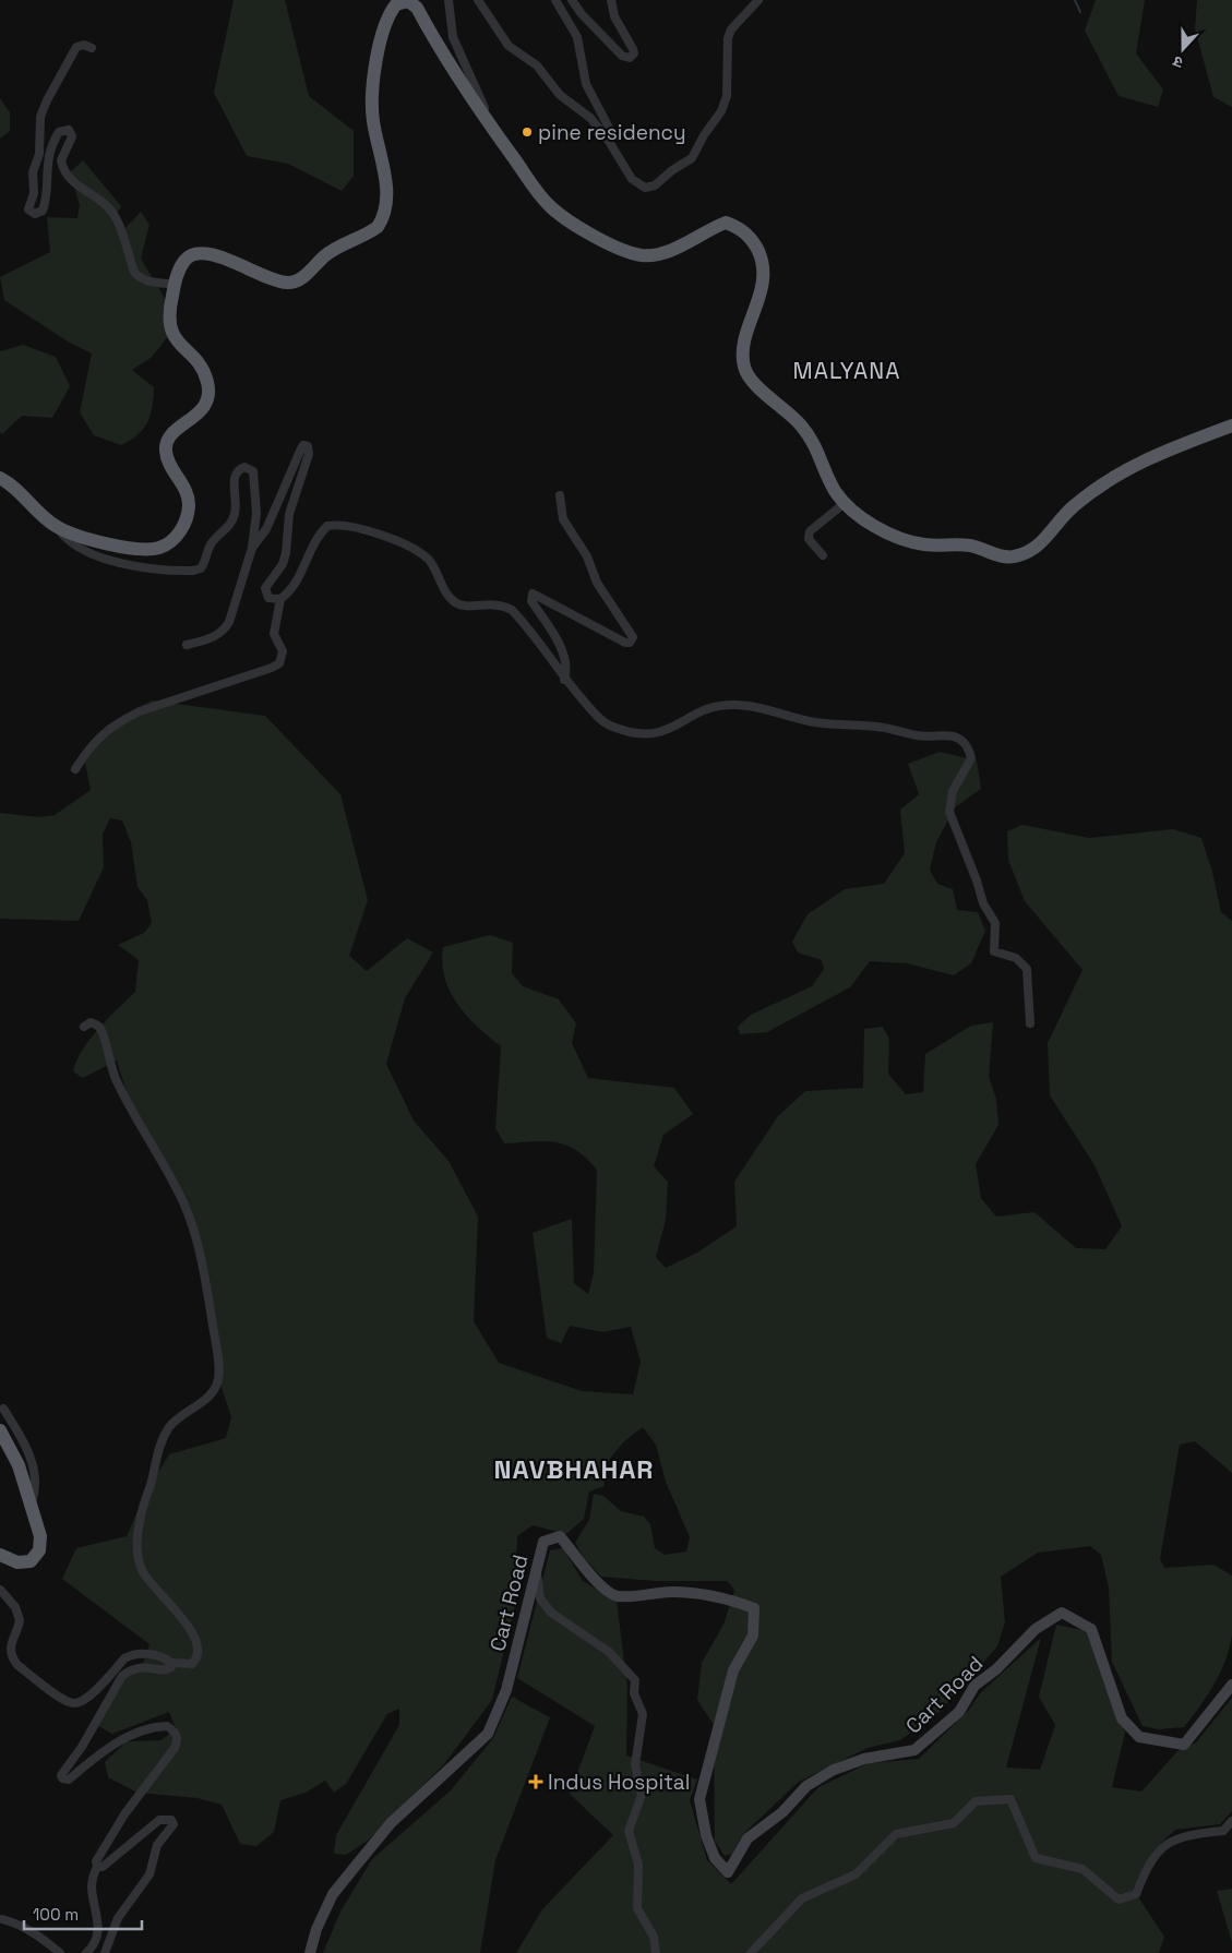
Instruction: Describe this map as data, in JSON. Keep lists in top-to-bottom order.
{
  "streets": {
    "main road": ["Cart Road"]
  },
  "districts": ["MALYANA", "NAVBHAHAR"],
  "places": {
    "other": ["pine residency"],
    "health": ["Indus Hospital"]
  },
  "scale_bar": "100 m",
  "north": "bottom"
}
